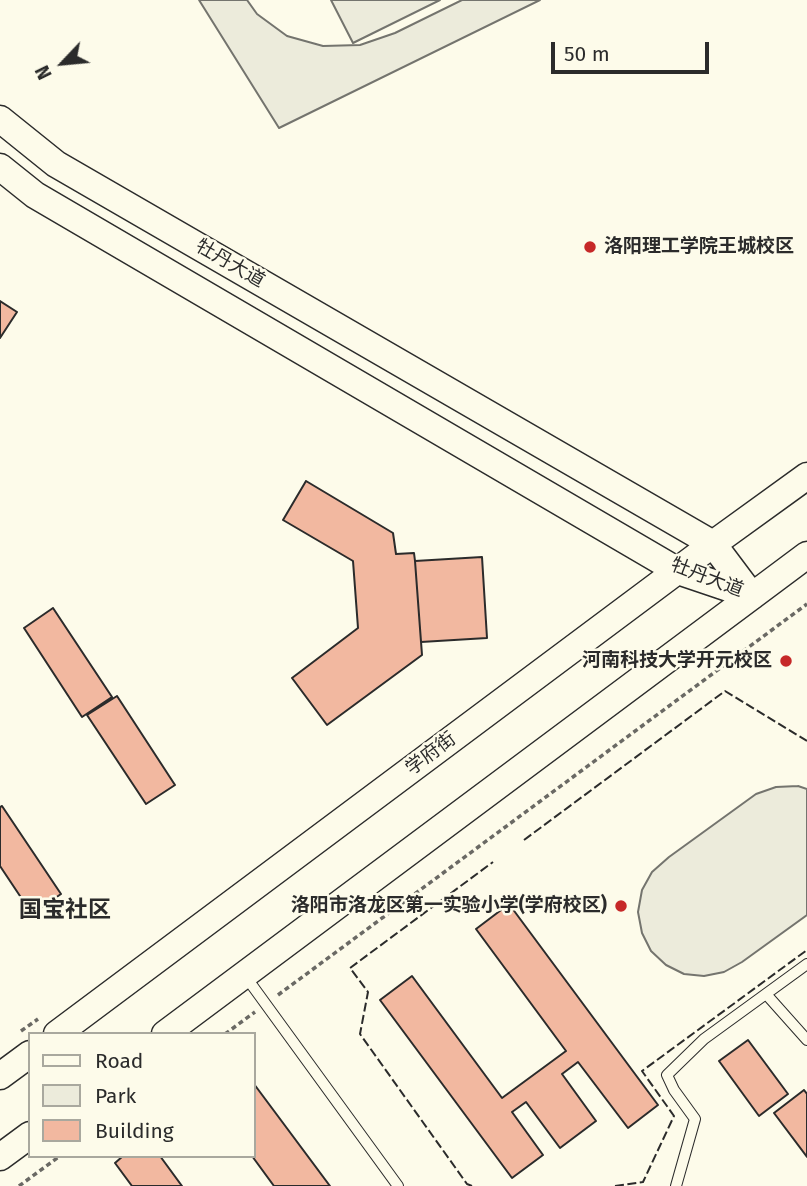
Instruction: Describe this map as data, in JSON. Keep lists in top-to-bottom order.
{
  "streets": {
    "main road": ["牡丹大道", "学府街"]
  },
  "crossings": [
    ["牡丹大道", "学府街"]
  ],
  "districts": ["国宝社区"],
  "places": ["洛阳理工学院王城校区", "河南科技大学开元校区", "洛阳市洛龙区第一实验小学(学府校区)"],
  "legend": ["Road", "Park", "Building"],
  "scale_bar": "50 m",
  "north": "bottom left"
}
